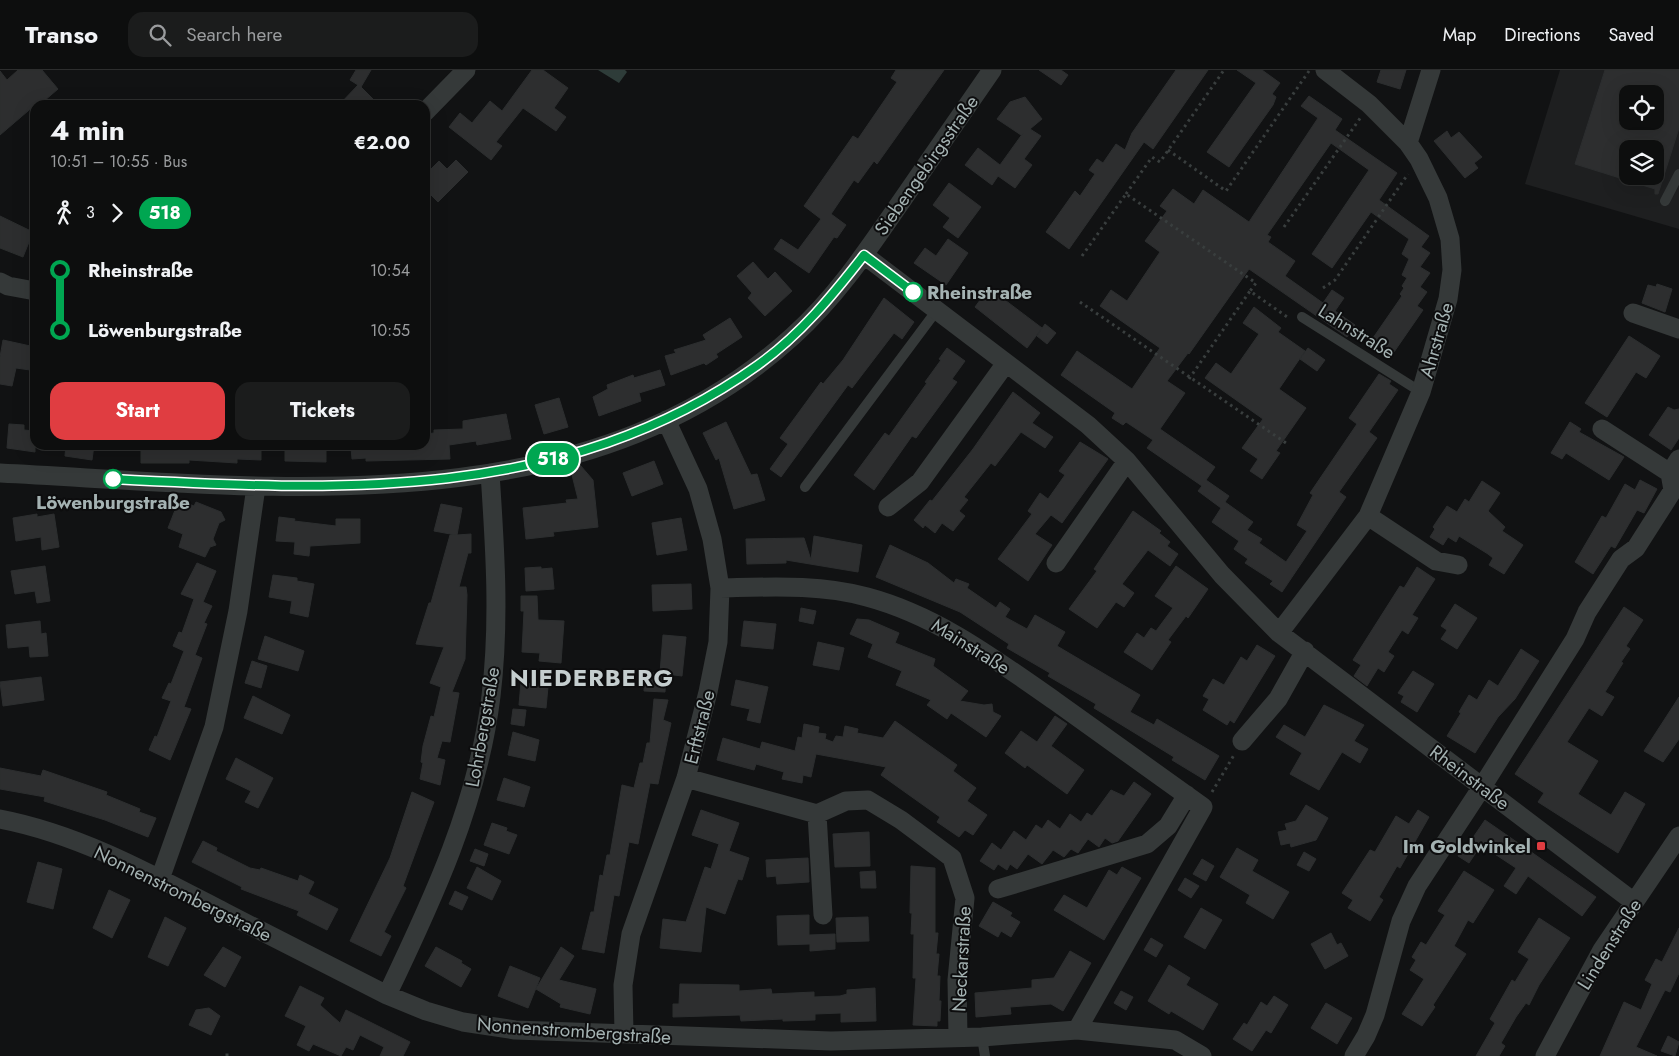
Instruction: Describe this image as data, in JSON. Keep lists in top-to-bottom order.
{
  "streets": {
    "street": [
      "Siebengebirgsstraße",
      "Ahrstraße",
      "Mainstraße",
      "Lohrbergstraße",
      "Erftstraße",
      "Rheinstraße",
      "Nonnenstrombergstraße",
      "Lindenstraße",
      "Neckarstraße"
    ],
    "lane": ["Lahnstraße"]
  },
  "crossings": [
    ["Siebengebirgsstraße", "Lohrbergstraße"],
    ["Siebengebirgsstraße", "Erftstraße"],
    ["Siebengebirgsstraße", "Rheinstraße"],
    ["Lahnstraße", "Ahrstraße"],
    ["Ahrstraße", "Rheinstraße"],
    ["Mainstraße", "Erftstraße"],
    ["Lohrbergstraße", "Nonnenstrombergstraße"],
    ["Erftstraße", "Nonnenstrombergstraße"],
    ["Rheinstraße", "Lindenstraße"],
    ["Nonnenstrombergstraße", "Neckarstraße"]
  ],
  "districts": ["NIEDERBERG"],
  "places": {
    "other": ["Rheinstraße", "Löwenburgstraße"],
    "transit": ["Im Goldwinkel"]
  },
  "lines": ["bus line 518"],
  "page": {
    "header": "Transo",
    "search": "Search here",
    "nav": ["Map", "Directions", "Saved"],
    "on_map": "518",
    "heading": ["4 min", "10:51 – 10:55 · Bus", "€2.00"],
    "legs": ["3", "518"],
    "list": [
      {
        "name": "Rheinstraße",
        "value": "10:54"
      },
      {
        "name": "Löwenburgstraße",
        "value": "10:55"
      }
    ],
    "buttons": ["Start", "Tickets"]
  }
}
